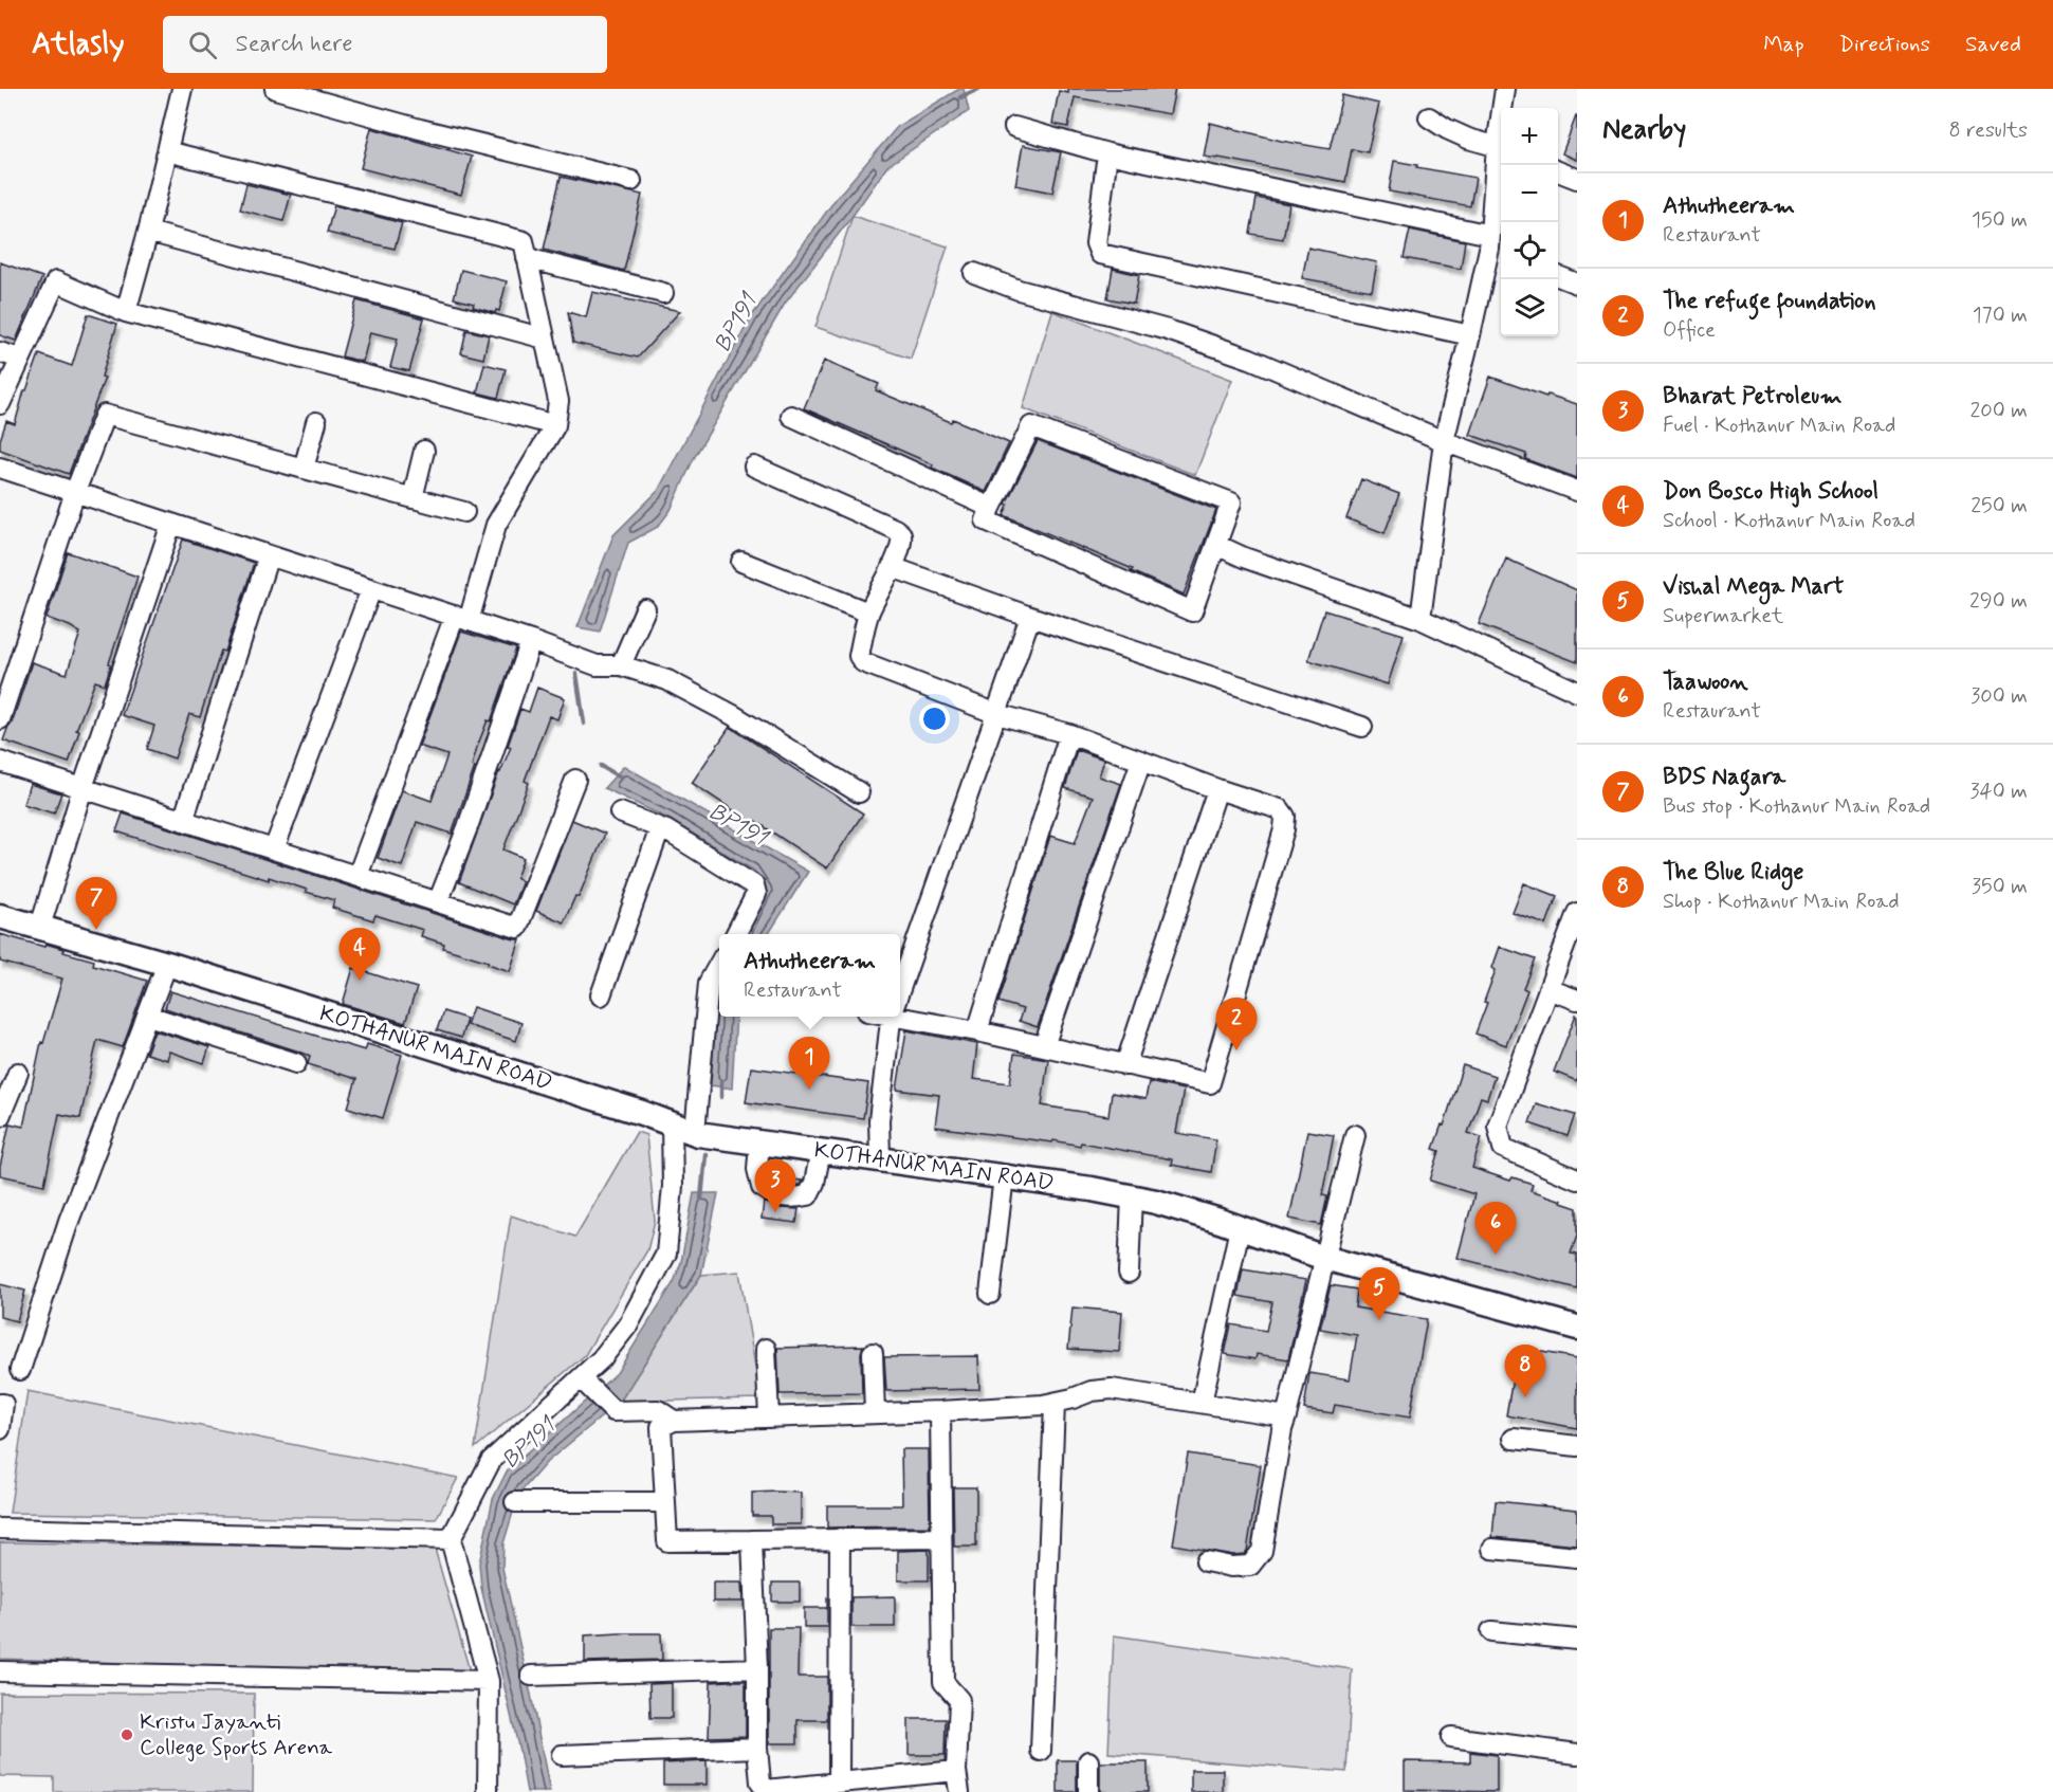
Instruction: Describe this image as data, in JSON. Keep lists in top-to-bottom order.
{
  "streets": {
    "main road": ["KOTHANUR MAIN ROAD"]
  },
  "water": ["BP191"],
  "places": ["Kristu Jayanti College Sports Arena"],
  "page": {
    "header": "Atlasly",
    "search": "Search here",
    "nav": ["Map", "Directions", "Saved"],
    "heading": ["Nearby", "8 results"],
    "map_buttons": ["+", "−"],
    "list": [
      {
        "mark": "1",
        "name": "Athutheeram",
        "note": "Restaurant",
        "value": "150 m"
      },
      {
        "mark": "2",
        "name": "The refuge foundation",
        "note": "Office",
        "value": "170 m"
      },
      {
        "mark": "3",
        "name": "Bharat Petroleum",
        "note": "Fuel · Kothanur Main Road",
        "value": "200 m"
      },
      {
        "mark": "4",
        "name": "Don Bosco High School",
        "note": "School · Kothanur Main Road",
        "value": "250 m"
      },
      {
        "mark": "5",
        "name": "Vishal Mega Mart",
        "note": "Supermarket",
        "value": "290 m"
      },
      {
        "mark": "6",
        "name": "Taawoon",
        "note": "Restaurant",
        "value": "300 m"
      },
      {
        "mark": "7",
        "name": "BDS Nagara",
        "note": "Bus stop · Kothanur Main Road",
        "value": "340 m"
      },
      {
        "mark": "8",
        "name": "The Blue Ridge",
        "note": "Shop · Kothanur Main Road",
        "value": "350 m"
      }
    ],
    "pins": [
      "7",
      "4",
      "2",
      "1",
      "3",
      "6",
      "5",
      "8"
    ],
    "popup": ["Athutheeram", "Restaurant"]
  }
}
